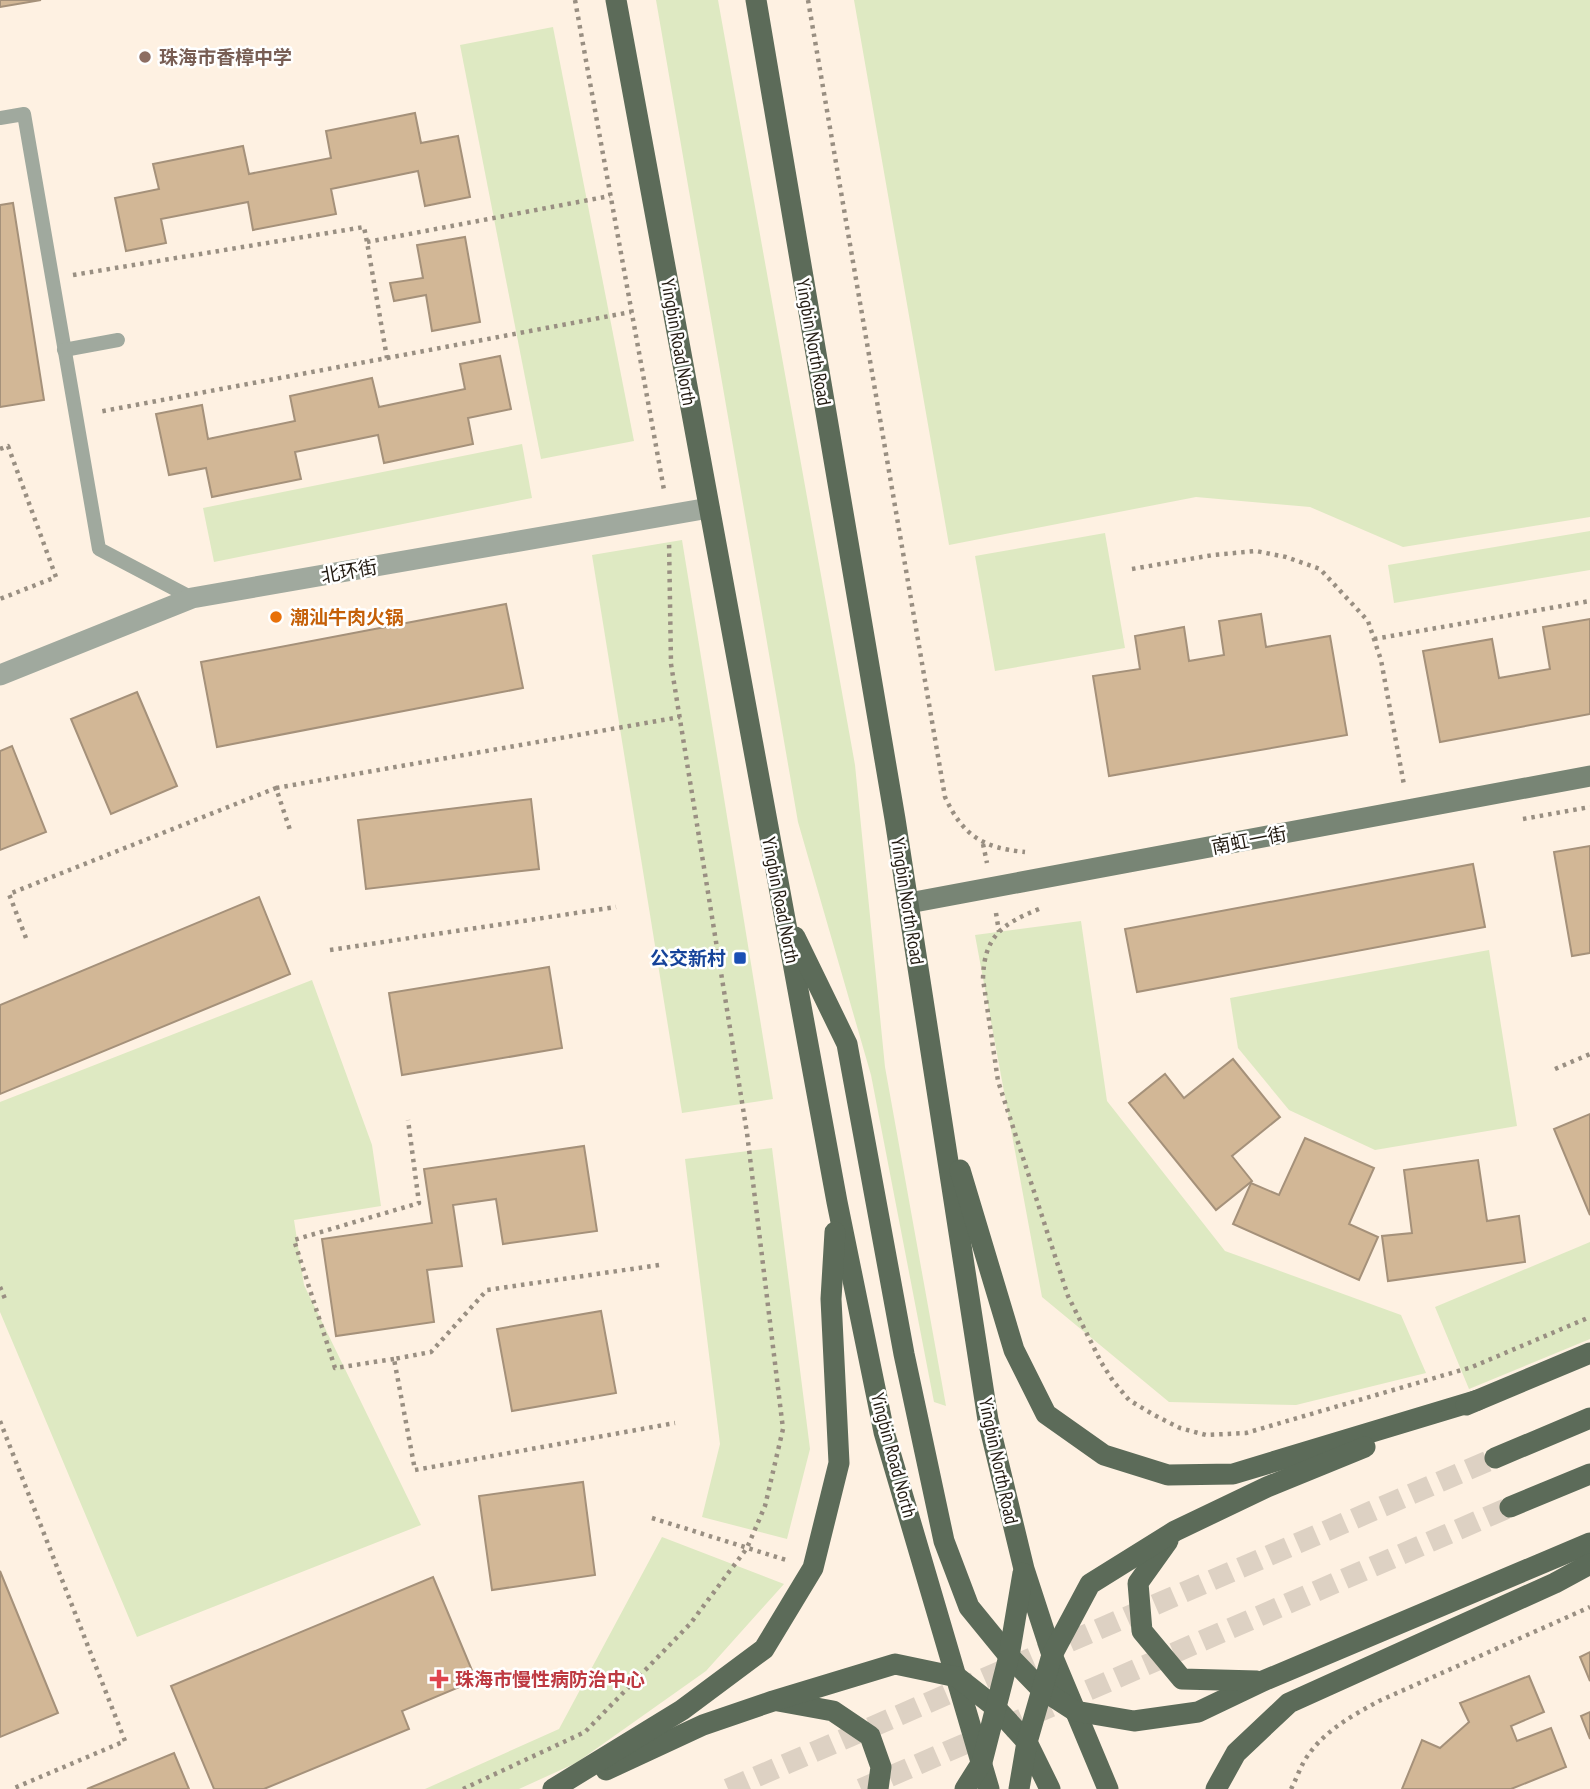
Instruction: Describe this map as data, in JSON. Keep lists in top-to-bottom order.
{
  "streets": {
    "main road": ["Yingbin Road North", "Yingbin North Road", "南虹一街"],
    "street": ["北环街"]
  },
  "crossings": [
    ["Yingbin Road North", "北环街"],
    ["Yingbin North Road", "南虹一街"]
  ],
  "places": {
    "other": ["珠海市香樟中学", "潮汕牛肉火锅"],
    "transit": ["公交新村"],
    "health": ["珠海市慢性病防治中心"]
  }
}
